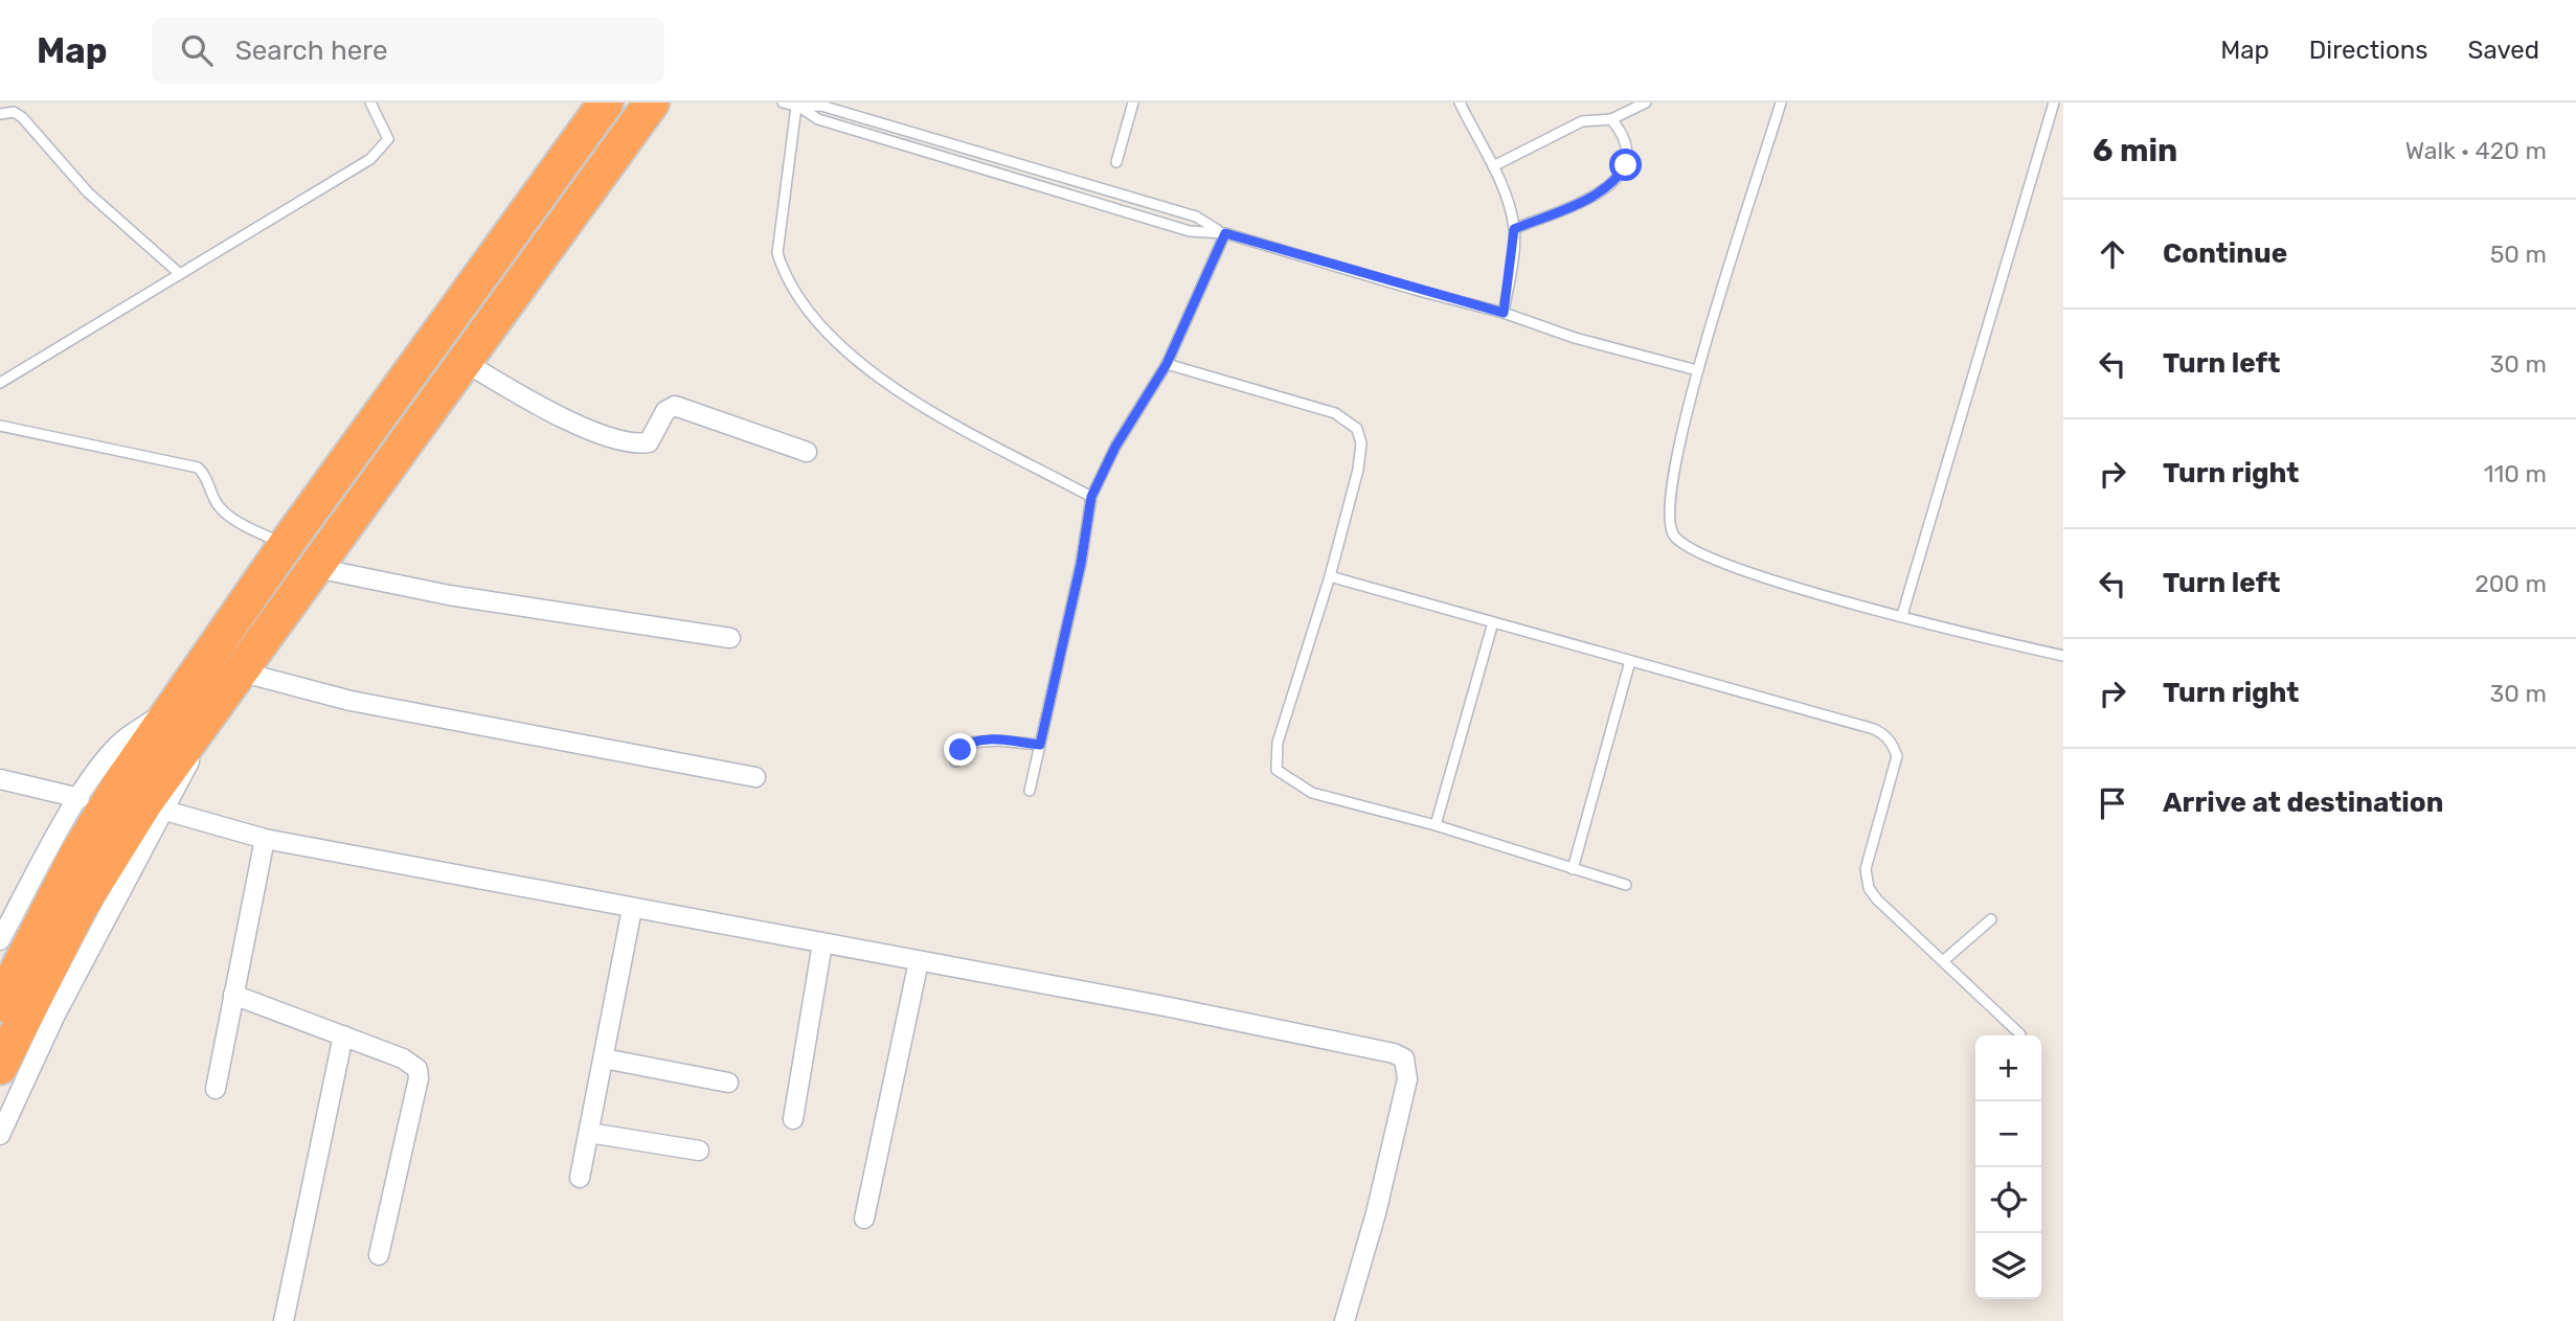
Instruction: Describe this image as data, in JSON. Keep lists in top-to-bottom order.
{
  "page": {
    "header": "Map",
    "search": "Search here",
    "nav": ["Map", "Directions", "Saved"],
    "heading": ["6 min", "Walk · 420 m"],
    "list": [
      ["Continue", "50 m"],
      ["Turn left", "30 m"],
      ["Turn right", "110 m"],
      ["Turn left", "200 m"],
      ["Turn right", "30 m"],
      "Arrive at destination"
    ],
    "map_buttons": ["+", "−"]
  }
}
